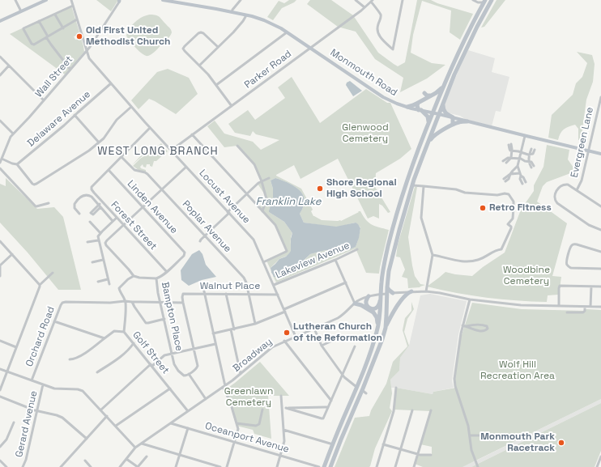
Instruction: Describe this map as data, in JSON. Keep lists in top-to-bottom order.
{
  "streets": {
    "main road": ["Monmouth Road"],
    "street": [
      "Parker Road",
      "Wall Street",
      "Delaware Avenue",
      "Evergreen Lane",
      "Locust Avenue",
      "Linden Avenue",
      "Forest Street",
      "Poplar Avenue",
      "Lakeview Avenue",
      "Walnut Place",
      "Bampton Place",
      "Orchard Road",
      "Golf Street",
      "Broadway",
      "Gerard Avenue",
      "Oceanport Avenue"
    ]
  },
  "crossings": [
    ["Parker Road", "Monmouth Road"],
    ["Parker Road", "Locust Avenue"],
    ["Monmouth Road", "Evergreen Lane"],
    ["Wall Street", "Locust Avenue"],
    ["Delaware Avenue", "Locust Avenue"],
    ["Locust Avenue", "Lakeview Avenue"],
    ["Locust Avenue", "Walnut Place"],
    ["Locust Avenue", "Broadway"],
    ["Linden Avenue", "Forest Street"],
    ["Poplar Avenue", "Walnut Place"],
    ["Walnut Place", "Orchard Road"],
    ["Bampton Place", "Orchard Road"],
    ["Golf Street", "Broadway"],
    ["Broadway", "Oceanport Avenue"]
  ],
  "districts": ["WEST LONG BRANCH"],
  "water": ["Franklin Lake"],
  "parks": [
    "Glenwood Cemetery",
    "Woodbine Cemetery",
    "Wolf Hill Recreation Area",
    "Greenlawn Cemetery"
  ],
  "places": [
    "Old First United Methodist Church",
    "Shore Regional High School",
    "Retro Fitness",
    "Lutheran Church of the Reformation",
    "Monmouth Park Racetrack"
  ]
}
